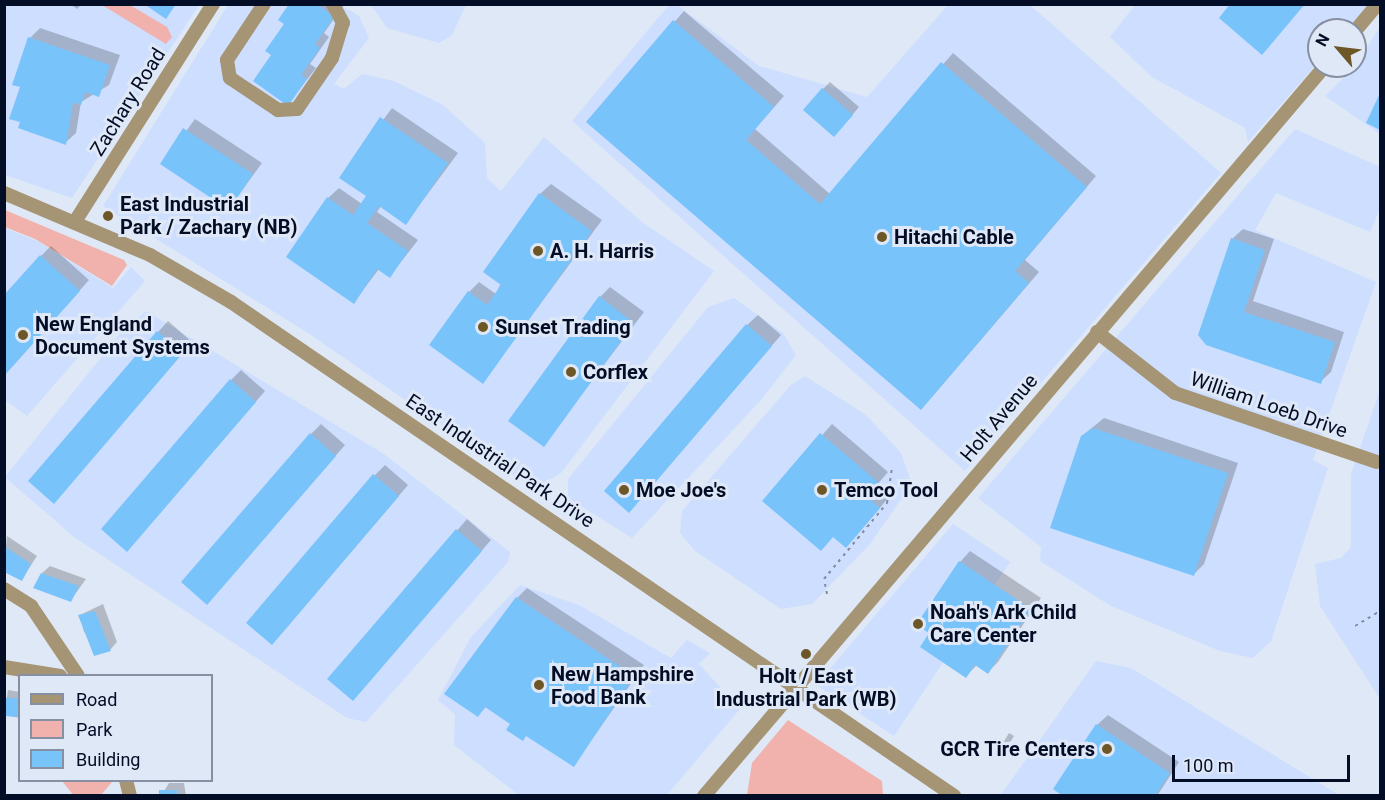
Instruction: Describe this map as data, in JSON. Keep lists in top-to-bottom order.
{
  "streets": {
    "street": [
      "Zachary Road",
      "William Loeb Drive",
      "Holt Avenue",
      "East Industrial Park Drive"
    ]
  },
  "crossings": [
    ["Zachary Road", "East Industrial Park Drive"],
    ["William Loeb Drive", "Holt Avenue"],
    ["Holt Avenue", "East Industrial Park Drive"]
  ],
  "places": [
    "East Industrial Park / Zachary (NB)",
    "Hitachi Cable",
    "A. H. Harris",
    "Sunset Trading",
    "New England Document Systems",
    "Corflex",
    "Moe Joe's",
    "Temco Tool",
    "Noah's Ark Child Care Center",
    "Holt / East Industrial Park (WB)",
    "New Hampshire Food Bank",
    "GCR Tire Centers"
  ],
  "legend": ["Road", "Park", "Building"],
  "scale_bar": "100 m",
  "north": "top left"
}
